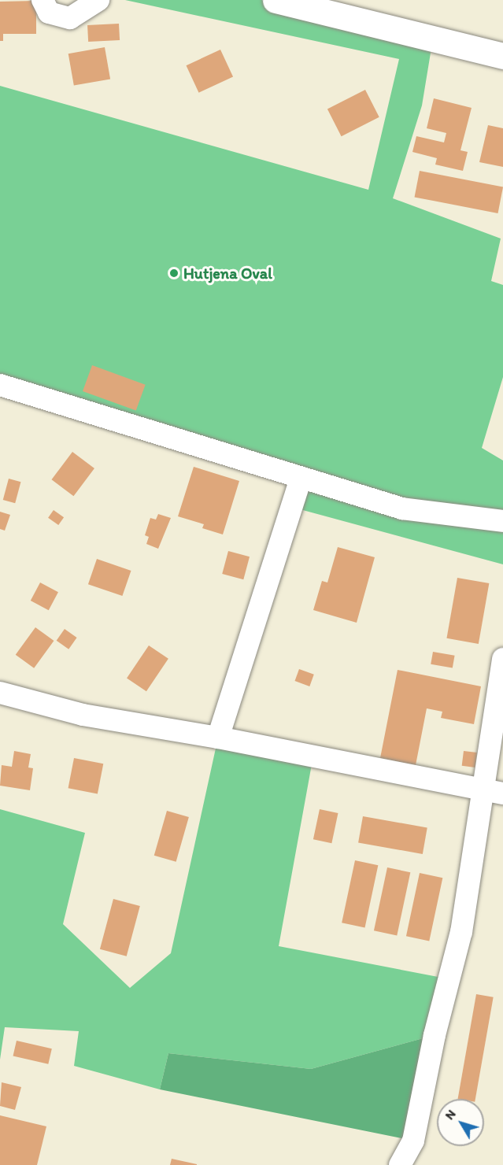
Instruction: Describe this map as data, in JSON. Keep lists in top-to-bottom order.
{
  "places": ["Hutjena Oval"],
  "north": "top left"
}
